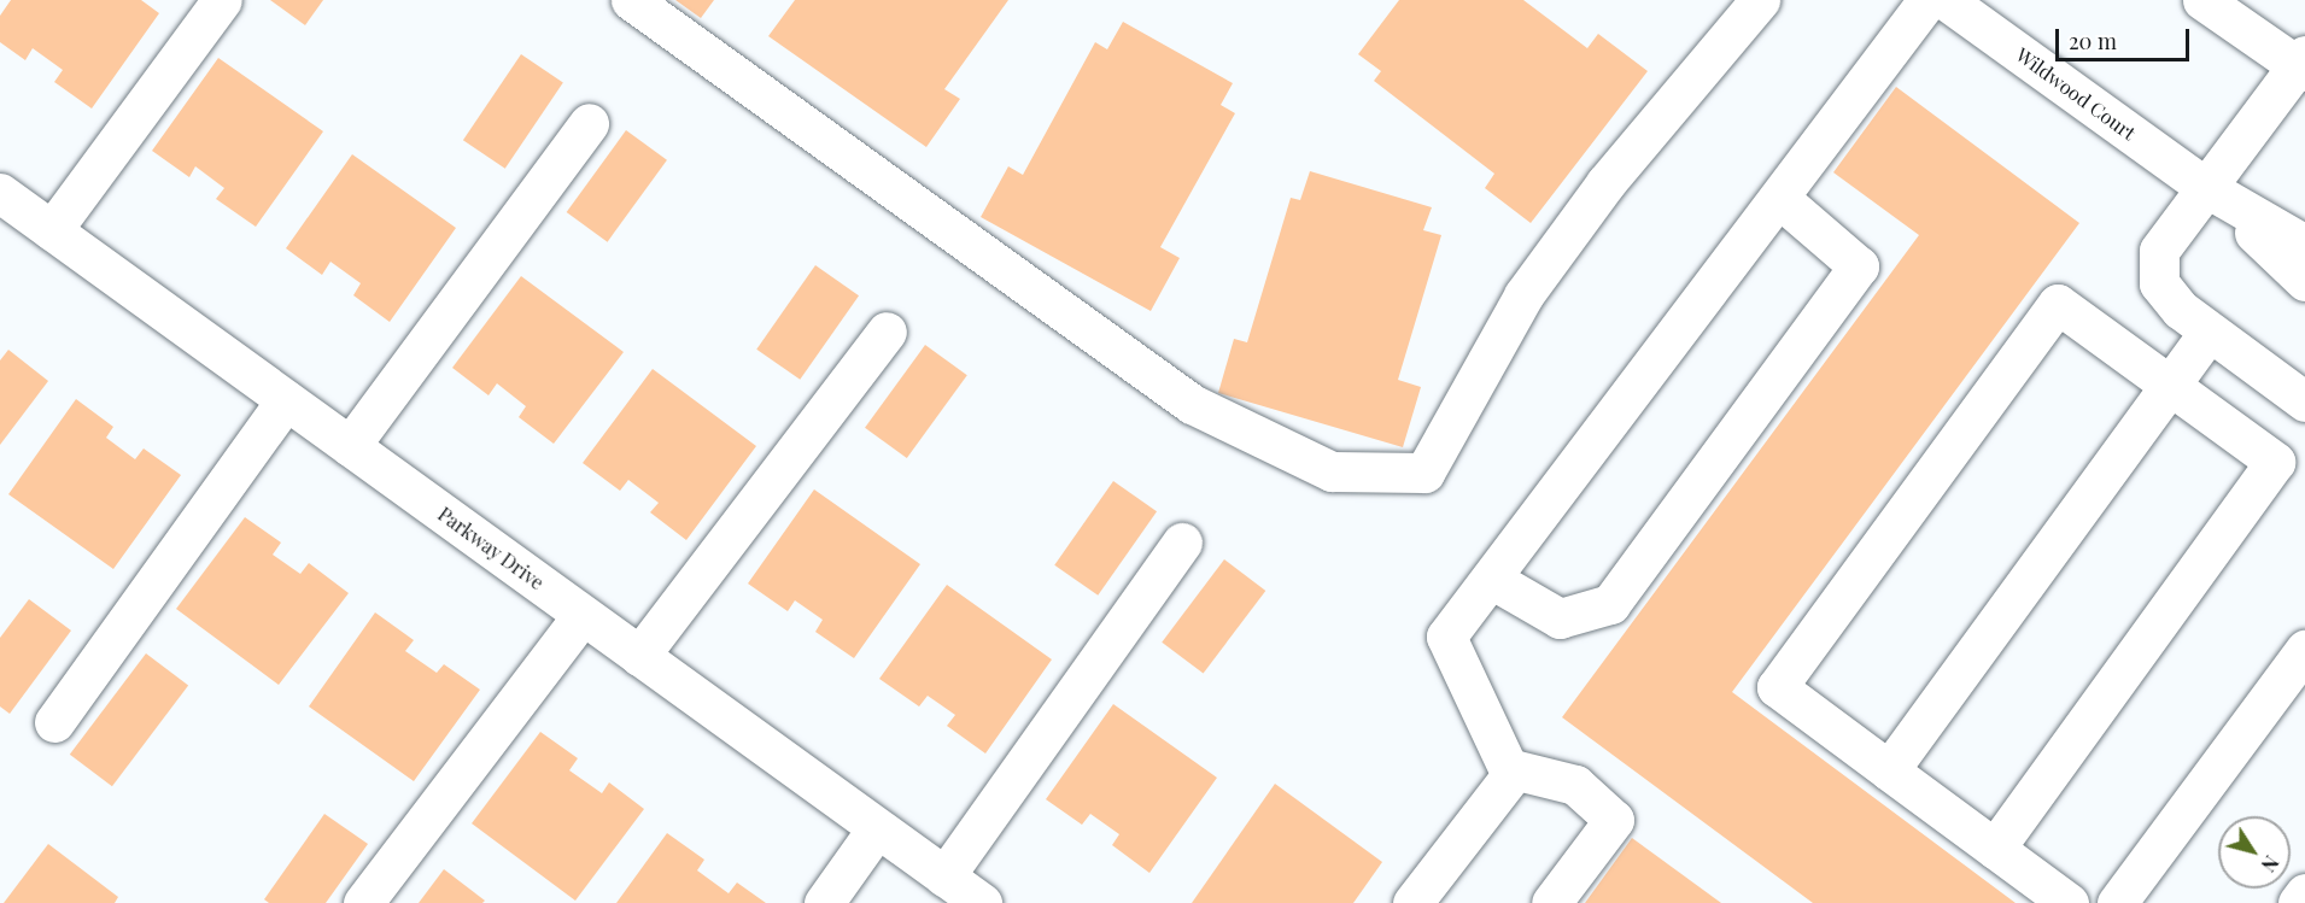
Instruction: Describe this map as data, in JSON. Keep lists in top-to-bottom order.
{
  "streets": {
    "street": ["Wildwood Court", "Parkway Drive"]
  },
  "scale_bar": "20 m",
  "north": "bottom right"
}
